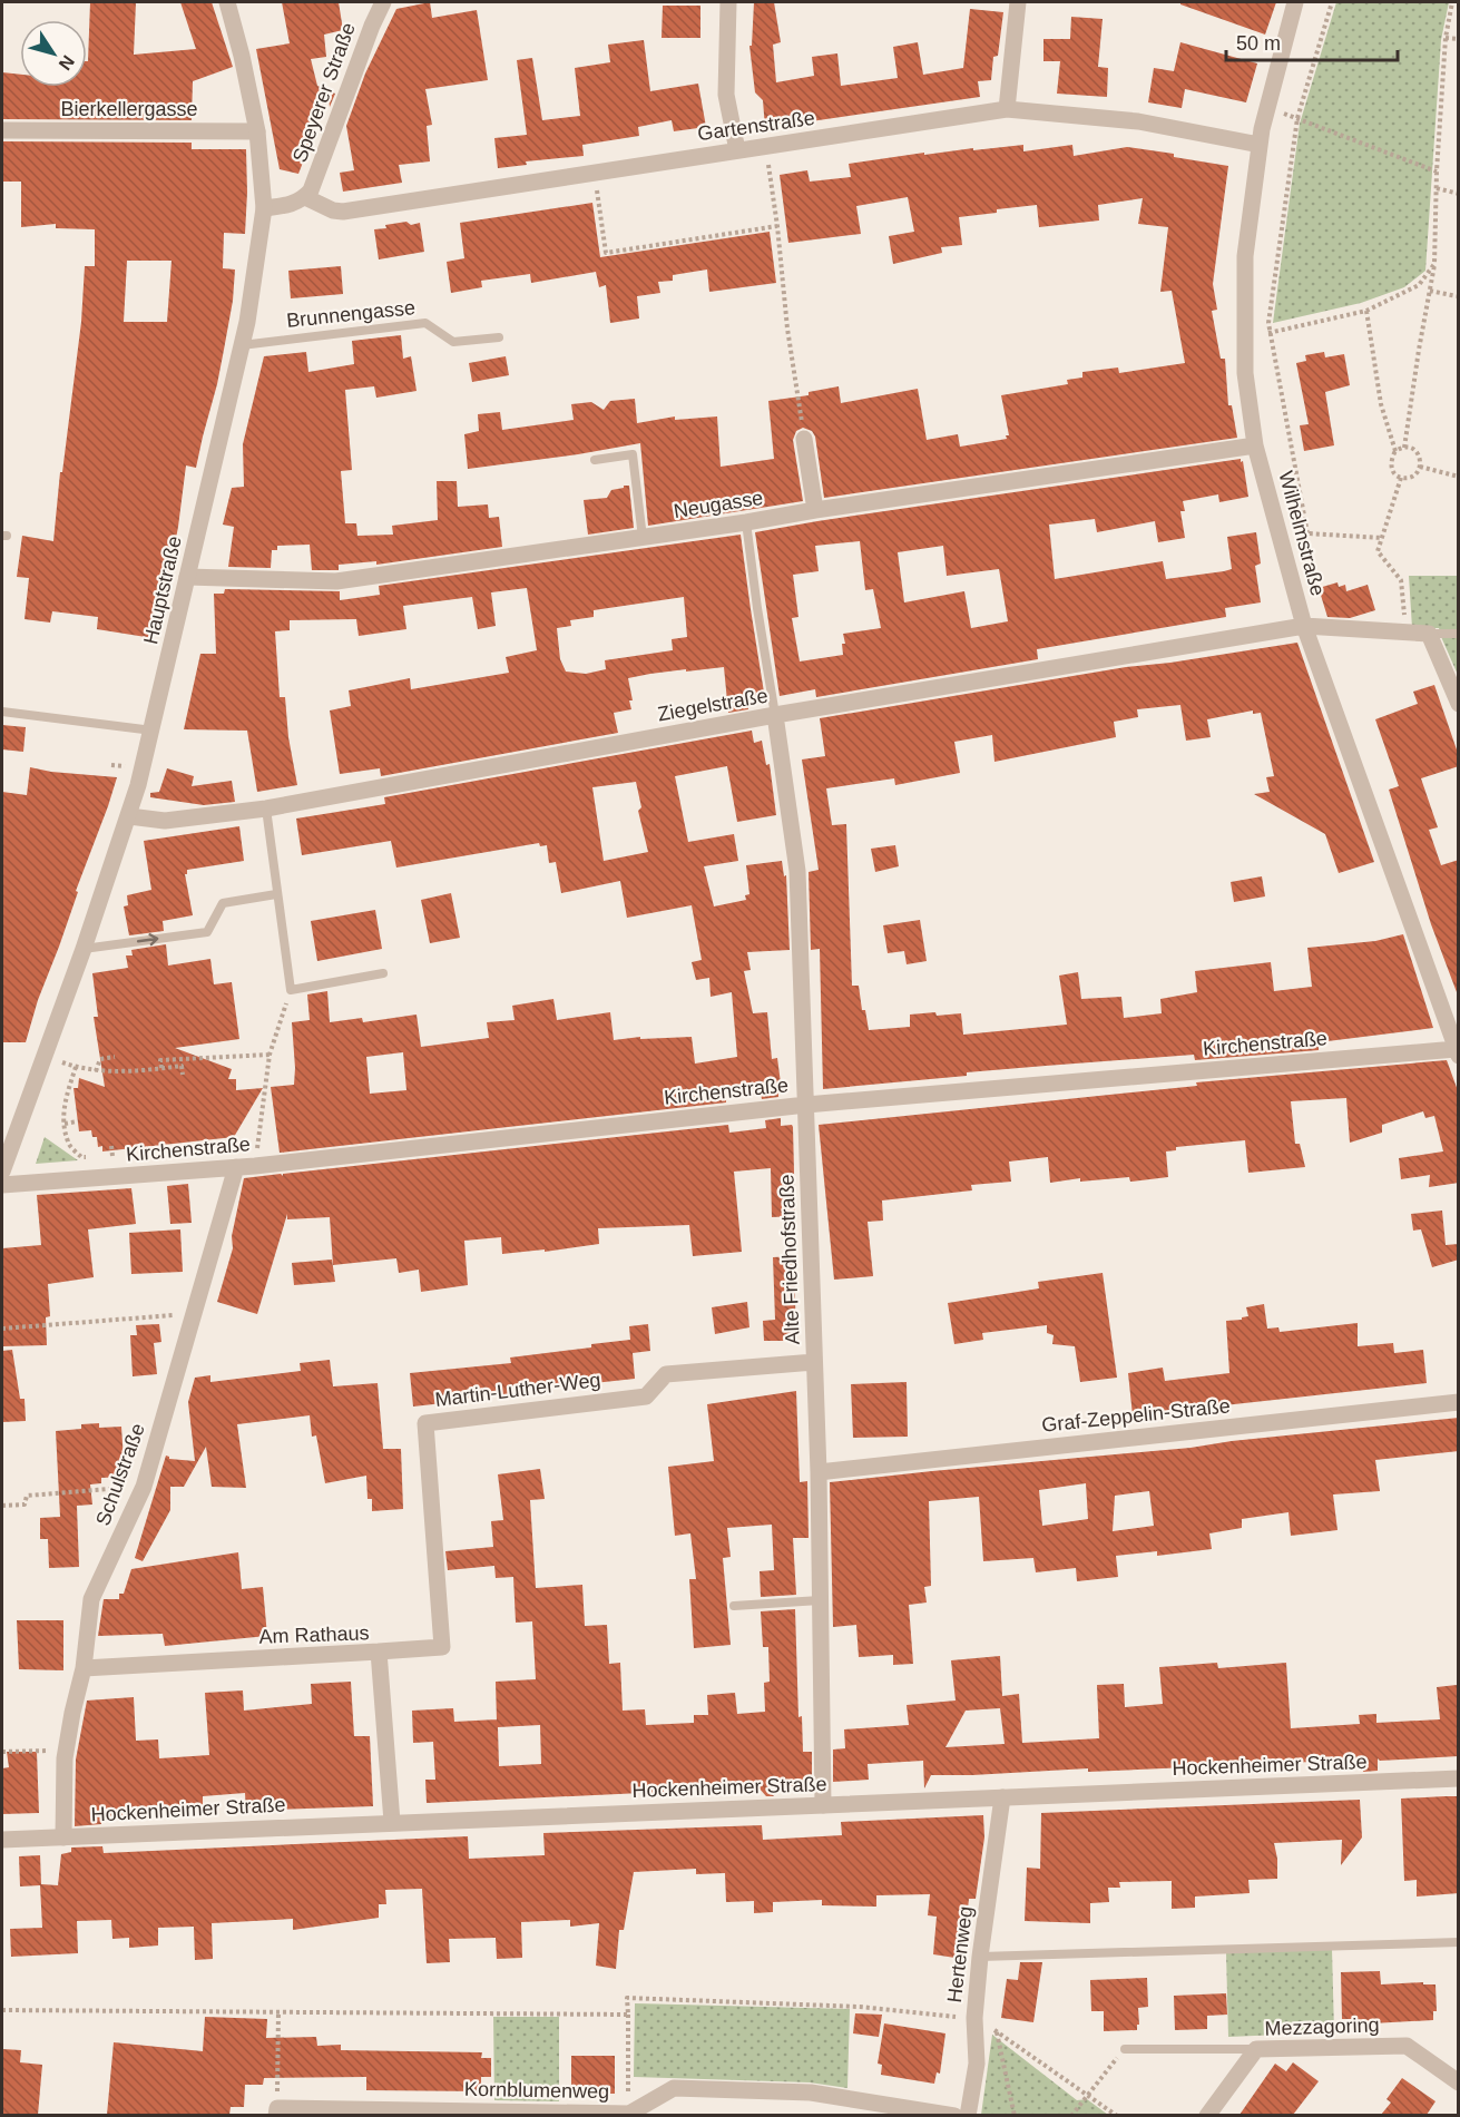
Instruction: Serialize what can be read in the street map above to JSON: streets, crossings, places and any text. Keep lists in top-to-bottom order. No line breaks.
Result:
{"streets":{"street":["Speyerer Straße","Bierkellergasse","Gartenstraße","Neugasse","Wilhelmstraße","Hauptstraße","Ziegelstraße","Kirchenstraße","Alte Friedhofstraße","Martin-Luther-Weg","Graf-Zeppelin-Straße","Schulstraße","Am Rathaus","Hockenheimer Straße","Hertenweg","Mezzagoring","Kornblumenweg"],"lane":["Brunnengasse"]},"crossings":[["Speyerer Straße","Gartenstraße"],["Bierkellergasse","Hauptstraße"],["Gartenstraße","Wilhelmstraße"],["Brunnengasse","Hauptstraße"],["Neugasse","Wilhelmstraße"],["Neugasse","Hauptstraße"],["Wilhelmstraße","Ziegelstraße"],["Wilhelmstraße","Kirchenstraße"],["Hauptstraße","Ziegelstraße"],["Ziegelstraße","Alte Friedhofstraße"],["Kirchenstraße","Alte Friedhofstraße"],["Kirchenstraße","Schulstraße"],["Alte Friedhofstraße","Martin-Luther-Weg"],["Alte Friedhofstraße","Graf-Zeppelin-Straße"],["Alte Friedhofstraße","Hockenheimer Straße"],["Martin-Luther-Weg","Am Rathaus"],["Schulstraße","Am Rathaus"],["Schulstraße","Hockenheimer Straße"],["Am Rathaus","Hockenheimer Straße"],["Hockenheimer Straße","Hertenweg"]],"scale_bar":"50 m","north":"bottom right"}
